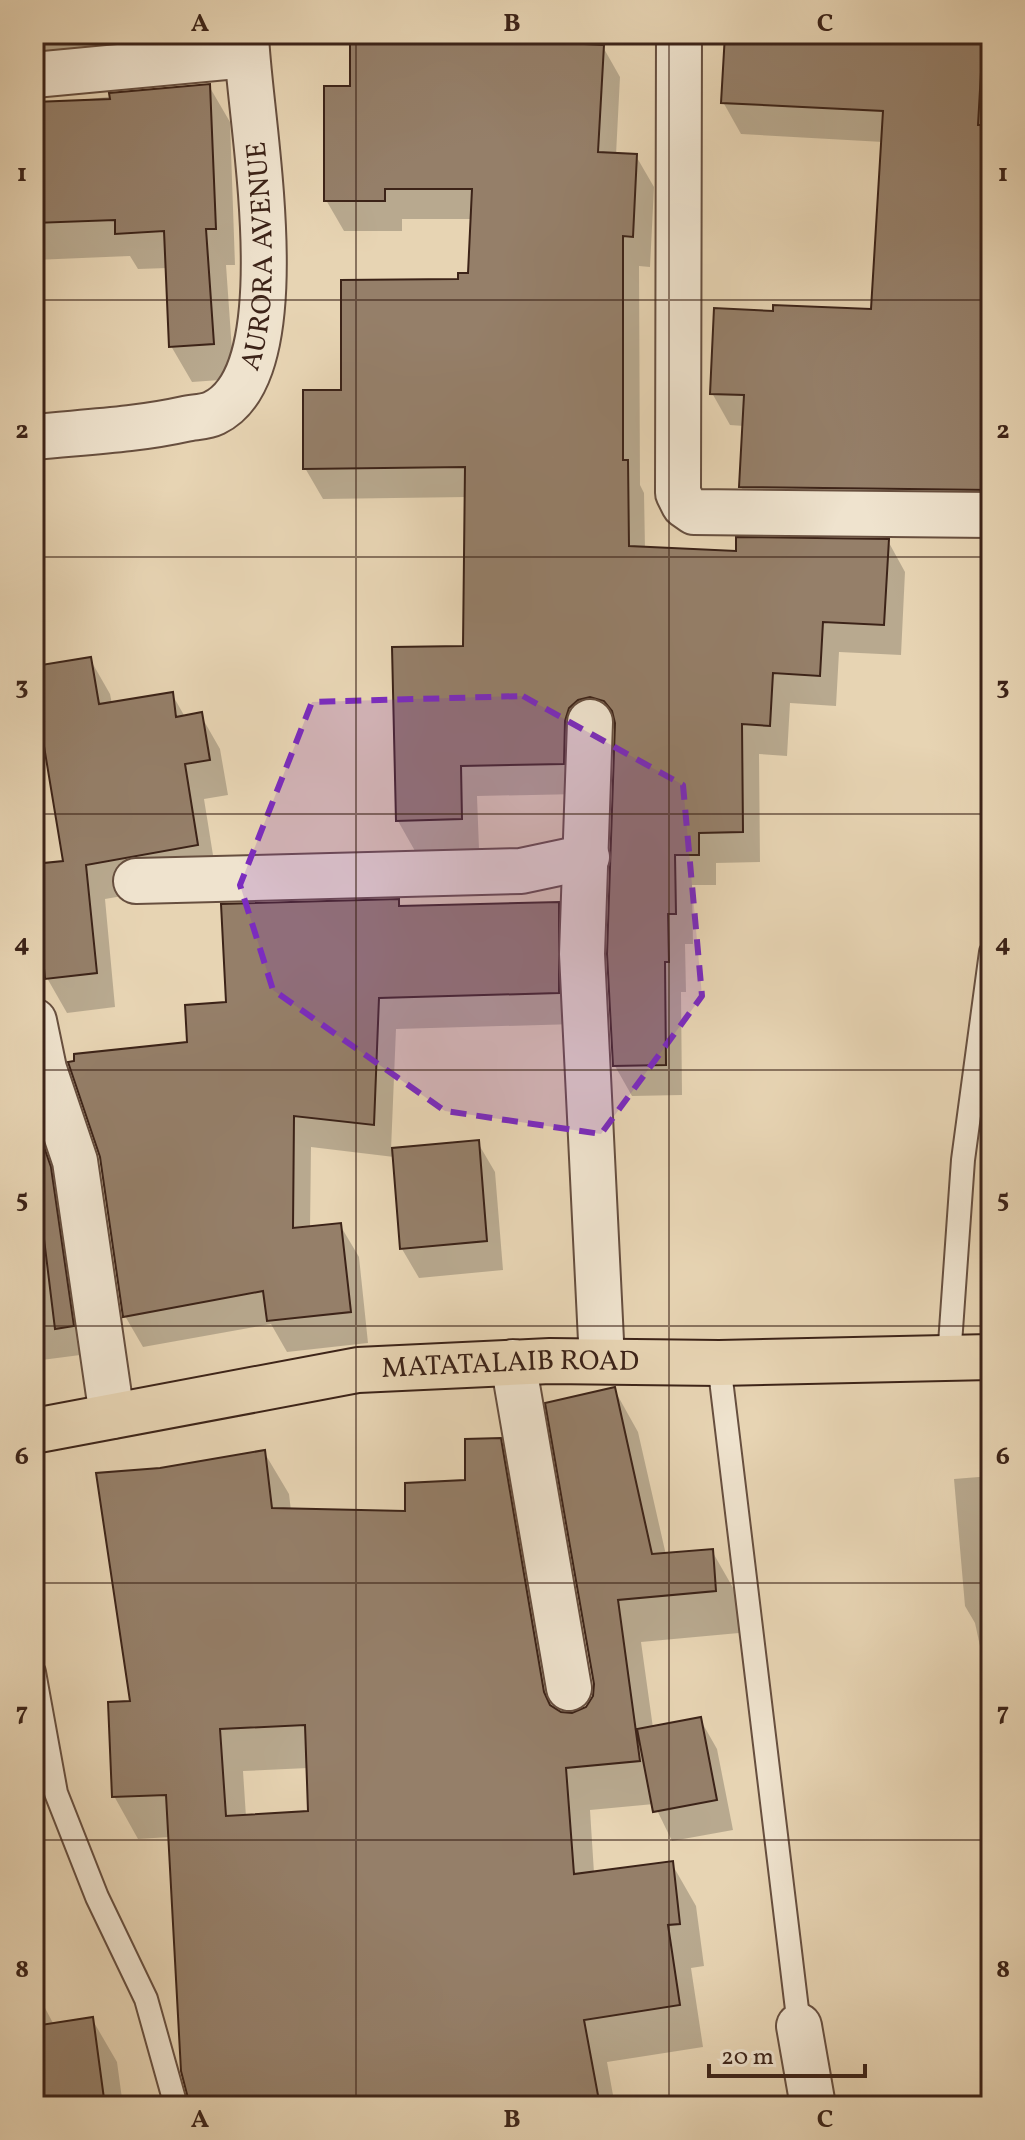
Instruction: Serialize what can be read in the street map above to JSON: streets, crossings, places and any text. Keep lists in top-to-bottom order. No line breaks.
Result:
{"streets":{"main road":["MATATALAIB ROAD"],"street":["AURORA AVENUE"]},"scale_bar":"20 m","grid":{"columns":["A","B","C"],"rows":["1","2","3","4","5","6","7","8"]}}
